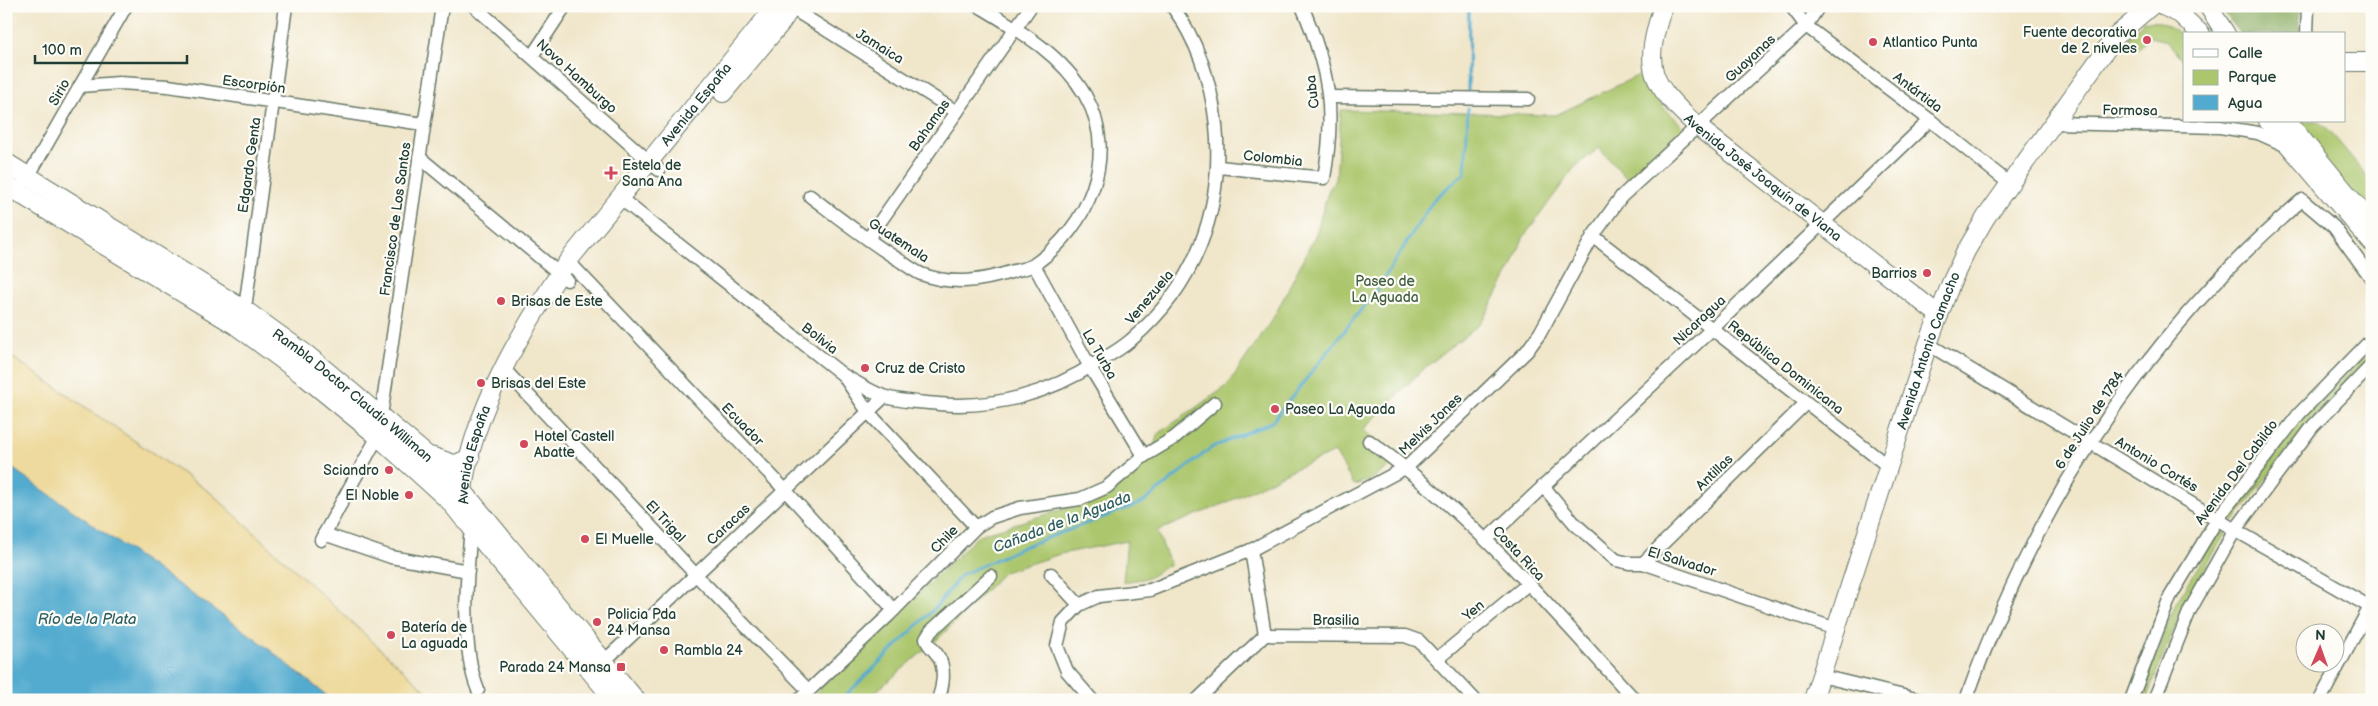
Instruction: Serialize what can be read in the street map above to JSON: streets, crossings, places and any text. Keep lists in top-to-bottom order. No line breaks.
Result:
{"streets":{"main road":["Avenida España","Avenida José Joaquín de Viana","Avenida Antonio Camacho","Rambla Doctor Claudio Williman"],"street":["Jamaica","Guayanas","Novo Hamburgo","Escorpión","Sirio","Cuba","Antártida","Formosa","Bahamas","Colombia","Edgardo Genta","Francisco de Los Santos","Guatemala","Venezuela","Nicaragua","Bolivia","La Turba","República Dominicana","6 de Julio de 1784","Ecuador","Melvis Jones","Antonio Cortés","Antillas","Avenida Del Cabildo","El Trigal","Caracas","Chile","Costa Rica","El Salvador","Yen","Brasilia"]},"crossings":[["Jamaica","Avenida España"],["Jamaica","Bahamas"],["Guayanas","Antártida"],["Guayanas","Avenida José Joaquín de Viana"],["Guayanas","Melvis Jones"],["Novo Hamburgo","Avenida España"],["Escorpión","Sirio"],["Escorpión","Edgardo Genta"],["Escorpión","Francisco de Los Santos"],["Sirio","Rambla Doctor Claudio Williman"],["Cuba","Colombia"],["Antártida","Nicaragua"],["Antártida","Avenida Antonio Camacho"],["Avenida España","Bolivia"],["Avenida España","Rambla Doctor Claudio Williman"],["Avenida España","Ecuador"],["Avenida España","El Trigal"],["Formosa","Avenida Antonio Camacho"],["Bahamas","Guatemala"],["Colombia","Venezuela"],["Edgardo Genta","Rambla Doctor Claudio Williman"],["Avenida José Joaquín de Viana","Nicaragua"],["Avenida José Joaquín de Viana","Avenida Antonio Camacho"],["Avenida José Joaquín de Viana","Melvis Jones"],["Francisco de Los Santos","Rambla Doctor Claudio Williman"],["Francisco de Los Santos","Ecuador"],["Guatemala","La Turba"],["Venezuela","Bolivia"],["Venezuela","La Turba"],["Venezuela","Caracas"],["Nicaragua","República Dominicana"],["Nicaragua","Costa Rica"],["Nicaragua","El Salvador"],["Bolivia","Caracas"],["Bolivia","Chile"],["Avenida Antonio Camacho","República Dominicana"],["Avenida Antonio Camacho","Antonio Cortés"],["Avenida Antonio Camacho","El Salvador"],["La Turba","Chile"],["República Dominicana","Melvis Jones"],["República Dominicana","Antillas"],["Rambla Doctor Claudio Williman","Caracas"],["6 de Julio de 1784","Antonio Cortés"],["Ecuador","Caracas"],["Ecuador","Chile"],["Melvis Jones","Costa Rica"],["Antonio Cortés","Avenida Del Cabildo"],["Antillas","El Salvador"],["El Trigal","Caracas"],["El Trigal","Chile"],["Costa Rica","Yen"],["Yen","Brasilia"]],"water":["Cañada de la Aguada","Río de la Plata"],"parks":["Paseo de La Aguada"],"places":{"other":["Fuente decorativa de 2 niveles","Atlantico Punta","Barrios","Brisas de Este","Cruz de Cristo","Brisas del Este","Paseo La Aguada","Hotel Castell Abatte","Sciandro","El Noble","El Muelle","Policia Pda 24 Mansa","Batería de La aguada","Rambla 24"],"health":["Estela de Sana Ana"],"transit":["Parada 24 Mansa"]},"legend":["Calle","Parque","Agua"],"scale_bar":"100 m","north":"top"}
